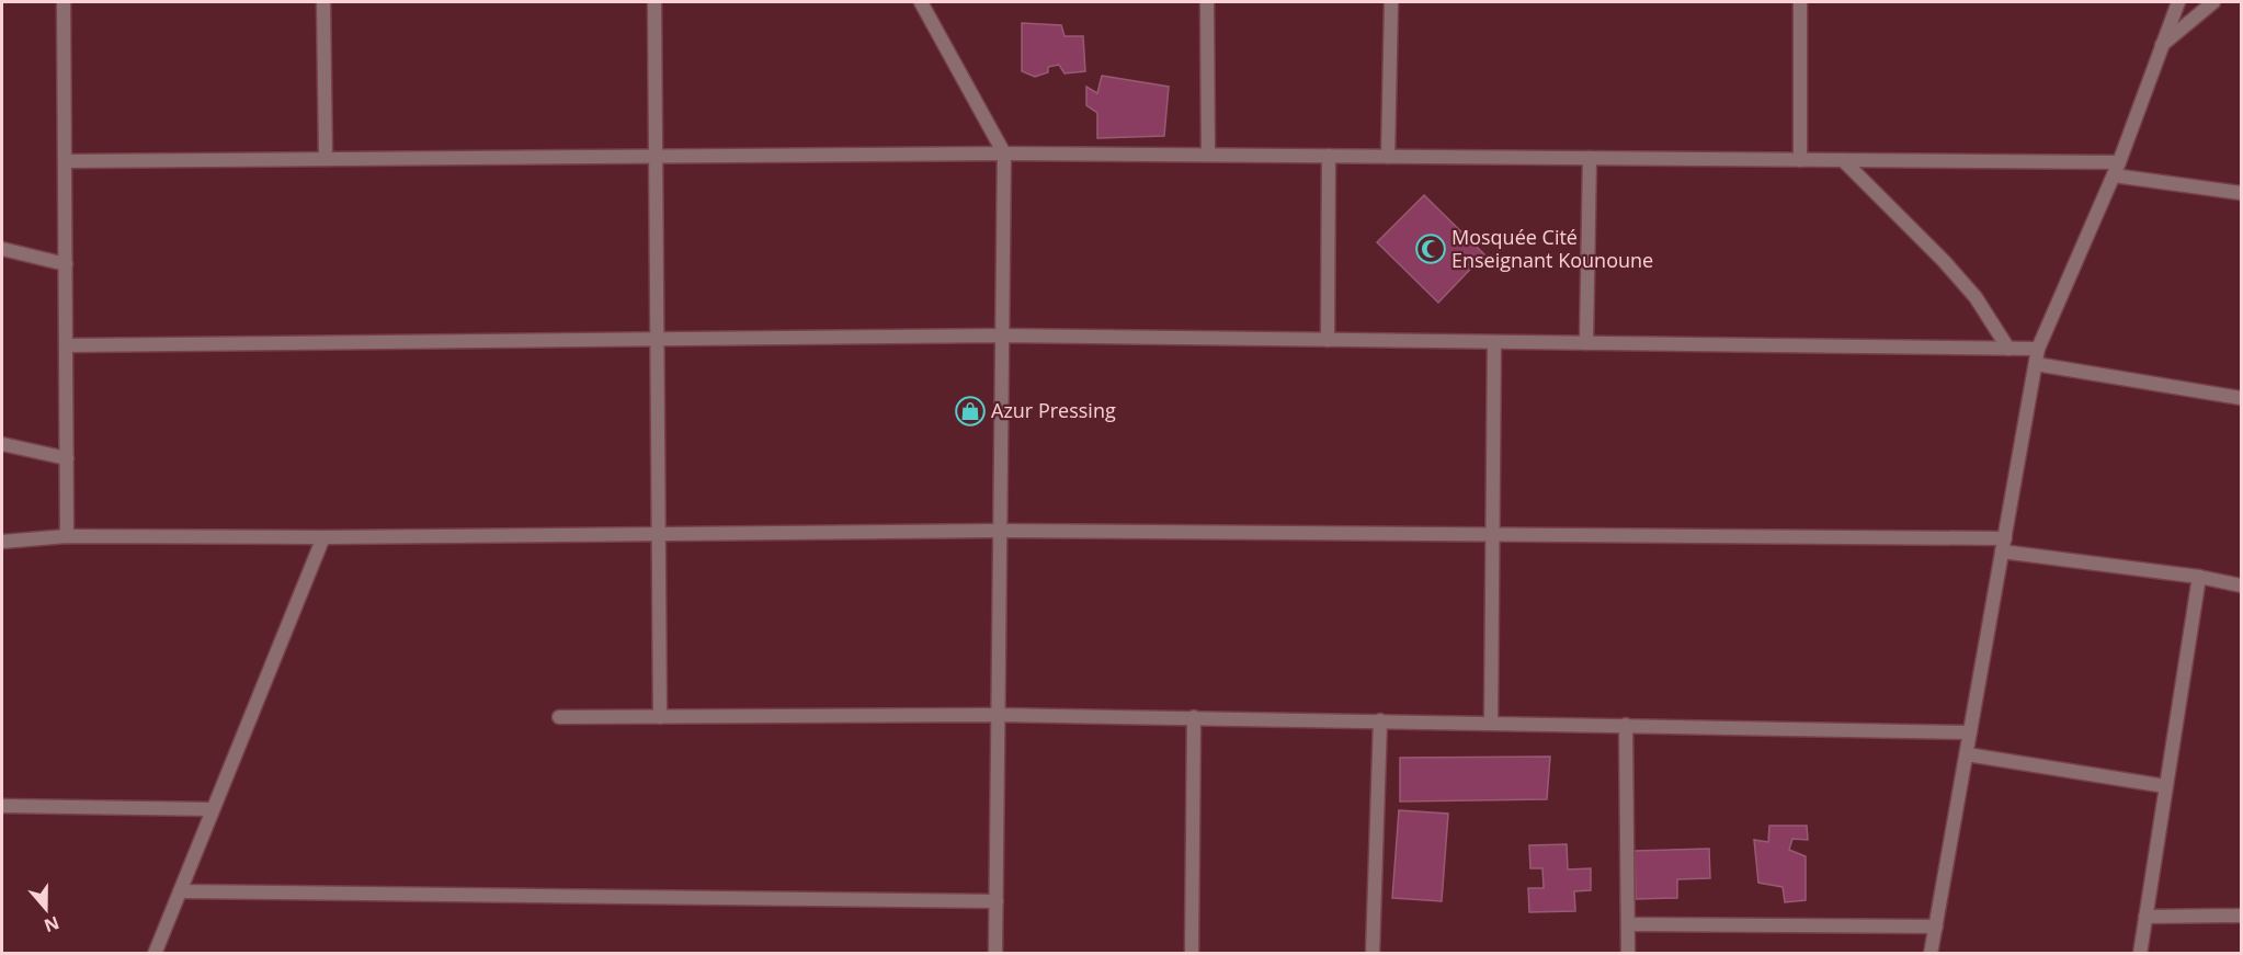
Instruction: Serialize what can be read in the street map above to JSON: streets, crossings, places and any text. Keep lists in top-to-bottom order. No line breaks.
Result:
{"places":{"mosque":["Mosquée Cité Enseignant Kounoune"],"shop":["Azur Pressing"]},"north":"bottom"}
